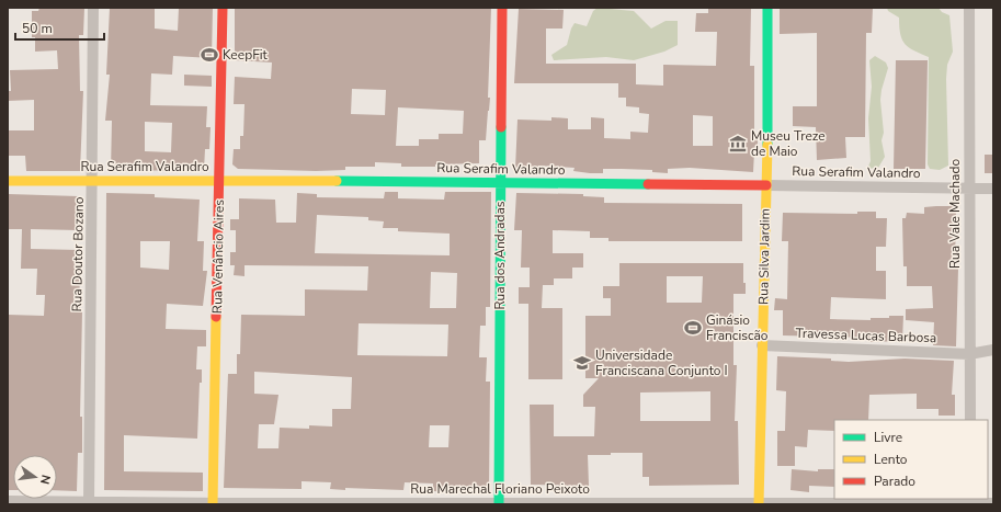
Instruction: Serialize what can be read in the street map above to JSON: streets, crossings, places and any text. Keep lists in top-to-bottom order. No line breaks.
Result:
{"streets":{"street":["Rua Serafim Valandro","Rua Vale Machado","Rua Doutor Bozano","Rua dos Andradas","Rua Venâncio Aires","Rua Silva Jardim","Travessa Lucas Barbosa","Rua Marechal Floriano Peixoto"]},"crossings":[["Rua Serafim Valandro","Rua Vale Machado"],["Rua Serafim Valandro","Rua Doutor Bozano"],["Rua Serafim Valandro","Rua dos Andradas"],["Rua Serafim Valandro","Rua Venâncio Aires"],["Rua Serafim Valandro","Rua Silva Jardim"],["Rua Vale Machado","Travessa Lucas Barbosa"],["Rua Doutor Bozano","Rua Marechal Floriano Peixoto"],["Rua dos Andradas","Rua Marechal Floriano Peixoto"],["Rua Venâncio Aires","Rua Marechal Floriano Peixoto"],["Rua Silva Jardim","Travessa Lucas Barbosa"],["Rua Silva Jardim","Rua Marechal Floriano Peixoto"]],"places":{"sports":["KeepFit","Ginásio Franciscão"],"museum":["Museu Treze de Maio"],"school or university":["Universidade Franciscana Conjunto I"]},"legend":["Livre","Lento","Parado"],"scale_bar":"50 m","north":"right"}
